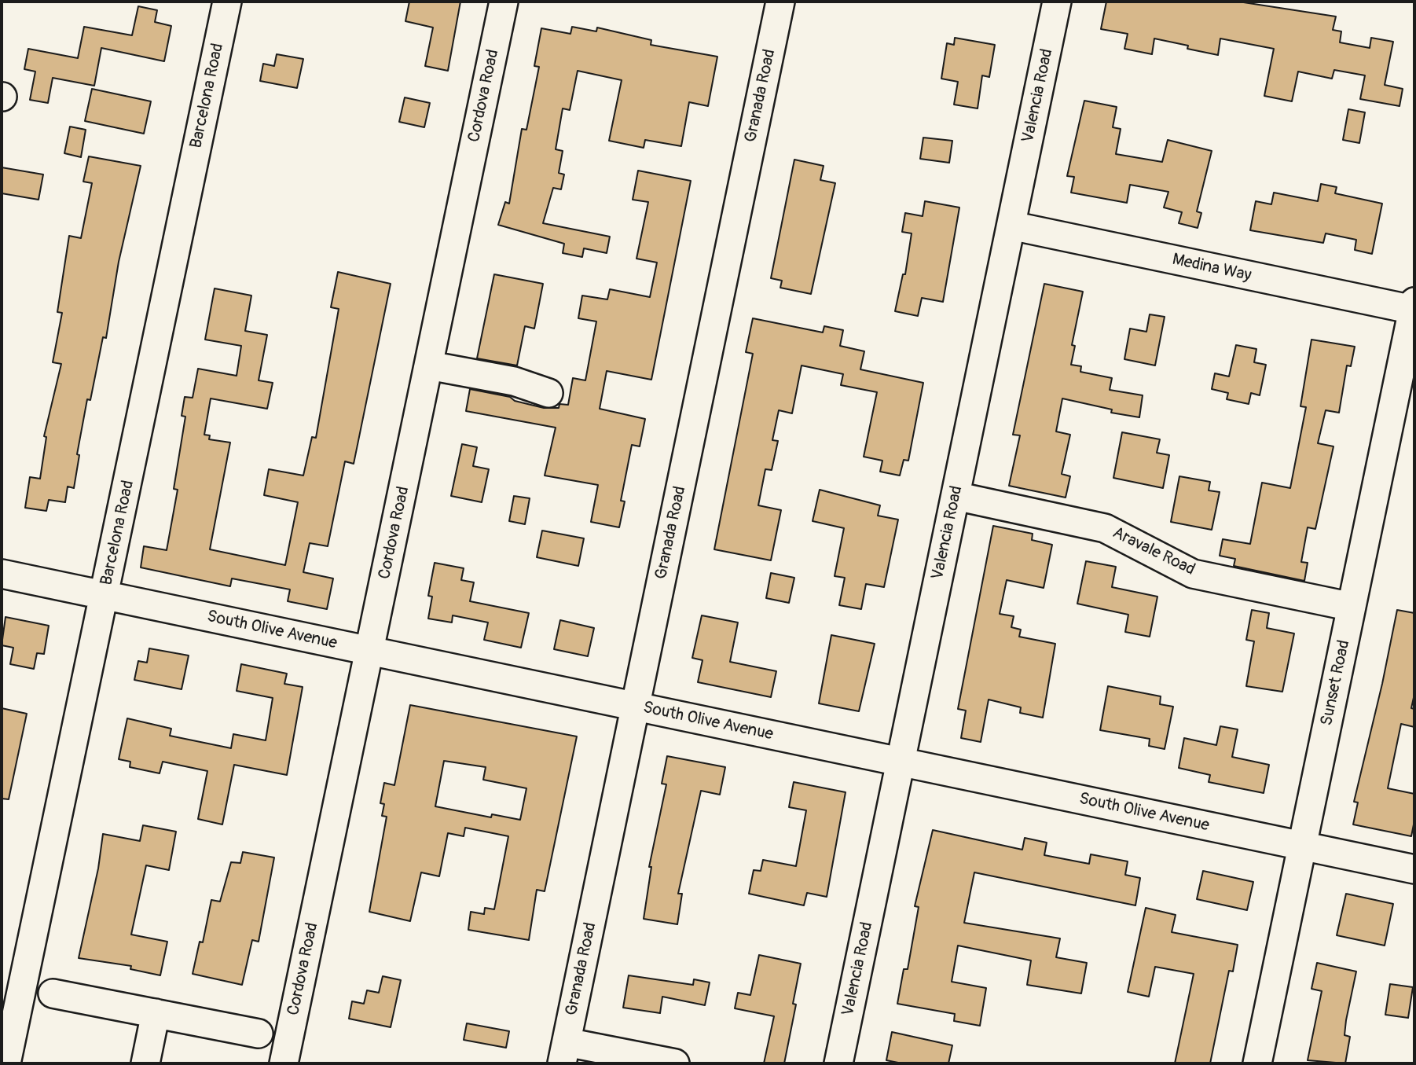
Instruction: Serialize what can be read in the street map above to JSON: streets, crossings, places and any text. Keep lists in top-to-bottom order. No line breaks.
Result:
{"streets":{"street":["Barcelona Road","Cordova Road","Granada Road","Valencia Road","Medina Way","Aravale Road","South Olive Avenue","Sunset Road"]},"crossings":[["Barcelona Road","South Olive Avenue"],["Cordova Road","South Olive Avenue"],["Granada Road","South Olive Avenue"],["Valencia Road","Medina Way"],["Valencia Road","Aravale Road"],["Valencia Road","South Olive Avenue"],["Medina Way","Sunset Road"],["Aravale Road","Sunset Road"],["South Olive Avenue","Sunset Road"]]}
